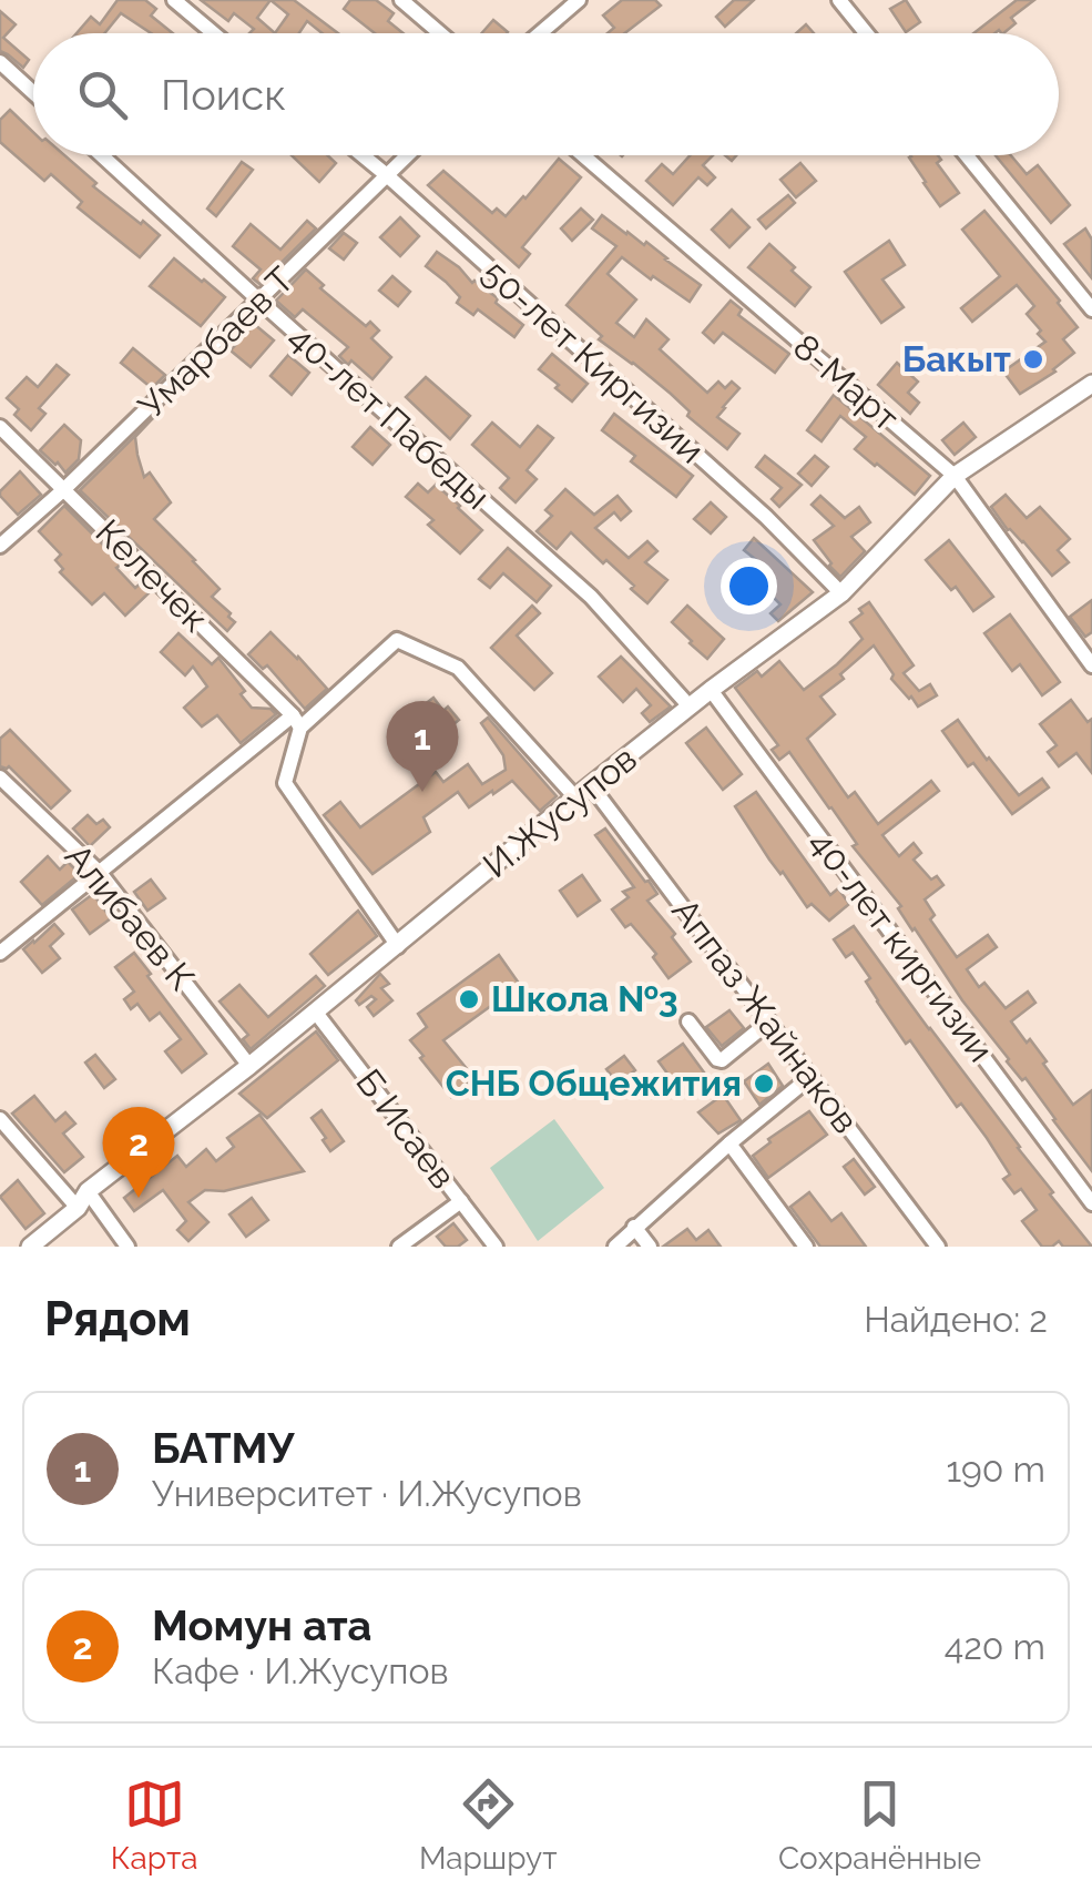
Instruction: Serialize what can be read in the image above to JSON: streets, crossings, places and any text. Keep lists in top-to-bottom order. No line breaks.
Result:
{"streets":{"street":["Умарбаев Т","50-лет Киргизии","8-Март","40-лет Пабеды","Келечек","И.Жусупов","Алибаев К","40-лет киргизии","Аппаз Жайнаков","Б Исаев"]},"crossings":[["Умарбаев Т","50-лет Киргизии"],["Умарбаев Т","40-лет Пабеды"],["Умарбаев Т","Келечек"],["50-лет Киргизии","И.Жусупов"],["8-Март","И.Жусупов"],["40-лет Пабеды","И.Жусупов"],["И.Жусупов","Алибаев К"],["И.Жусупов","40-лет киргизии"],["И.Жусупов","Аппаз Жайнаков"],["И.Жусупов","Б Исаев"]],"places":["Бакыт","Школа №3","СНБ Общежития"],"page":{"search":"Поиск","pins":["1","2"],"heading":["Рядом","Найдено: 2"],"list":[{"mark":"1","name":"БАТМУ","note":"Университет · И.Жусупов","value":"190 m"},{"mark":"2","name":"Момун ата","note":"Кафе · И.Жусупов","value":"420 m"}],"nav":["Карта","Маршрут","Сохранённые"]}}
